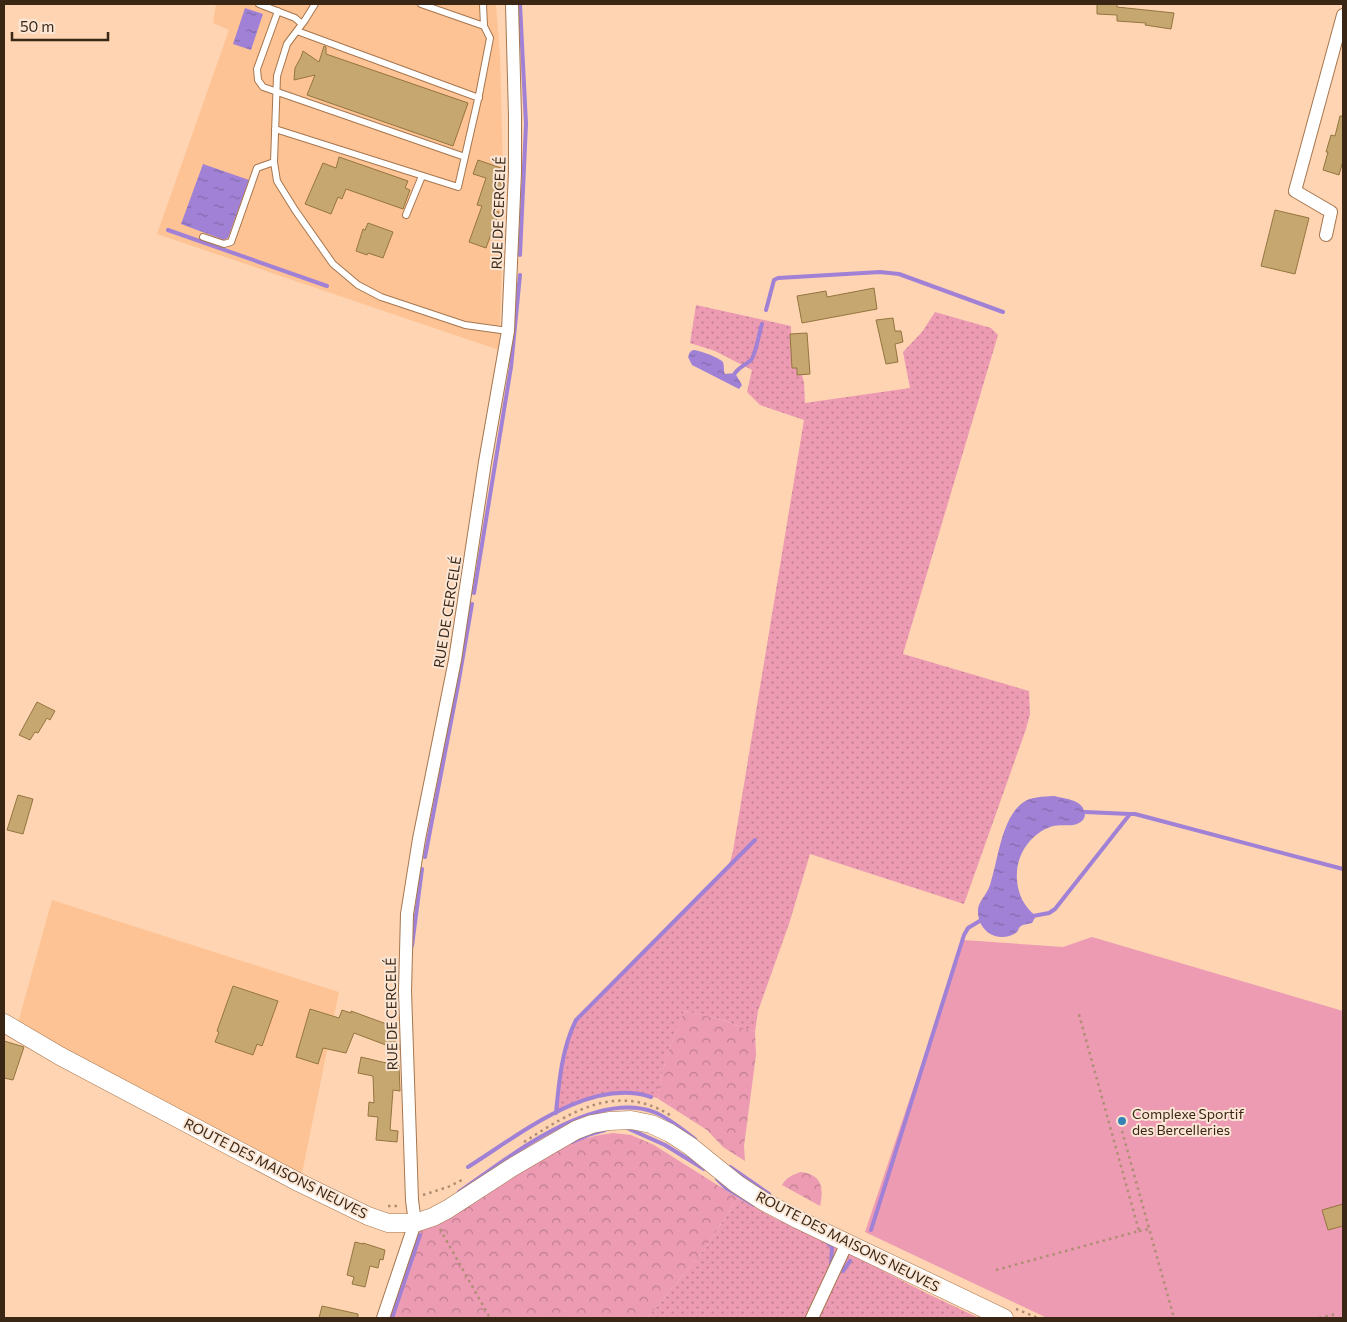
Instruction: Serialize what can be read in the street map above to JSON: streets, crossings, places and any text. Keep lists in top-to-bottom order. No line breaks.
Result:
{"streets":{"street":["RUE DE CERCELÉ","ROUTE DES MAISONS NEUVES"]},"crossings":[["RUE DE CERCELÉ","ROUTE DES MAISONS NEUVES"]],"places":["Complexe Sportif des Bercelleries"],"scale_bar":"50 m"}
